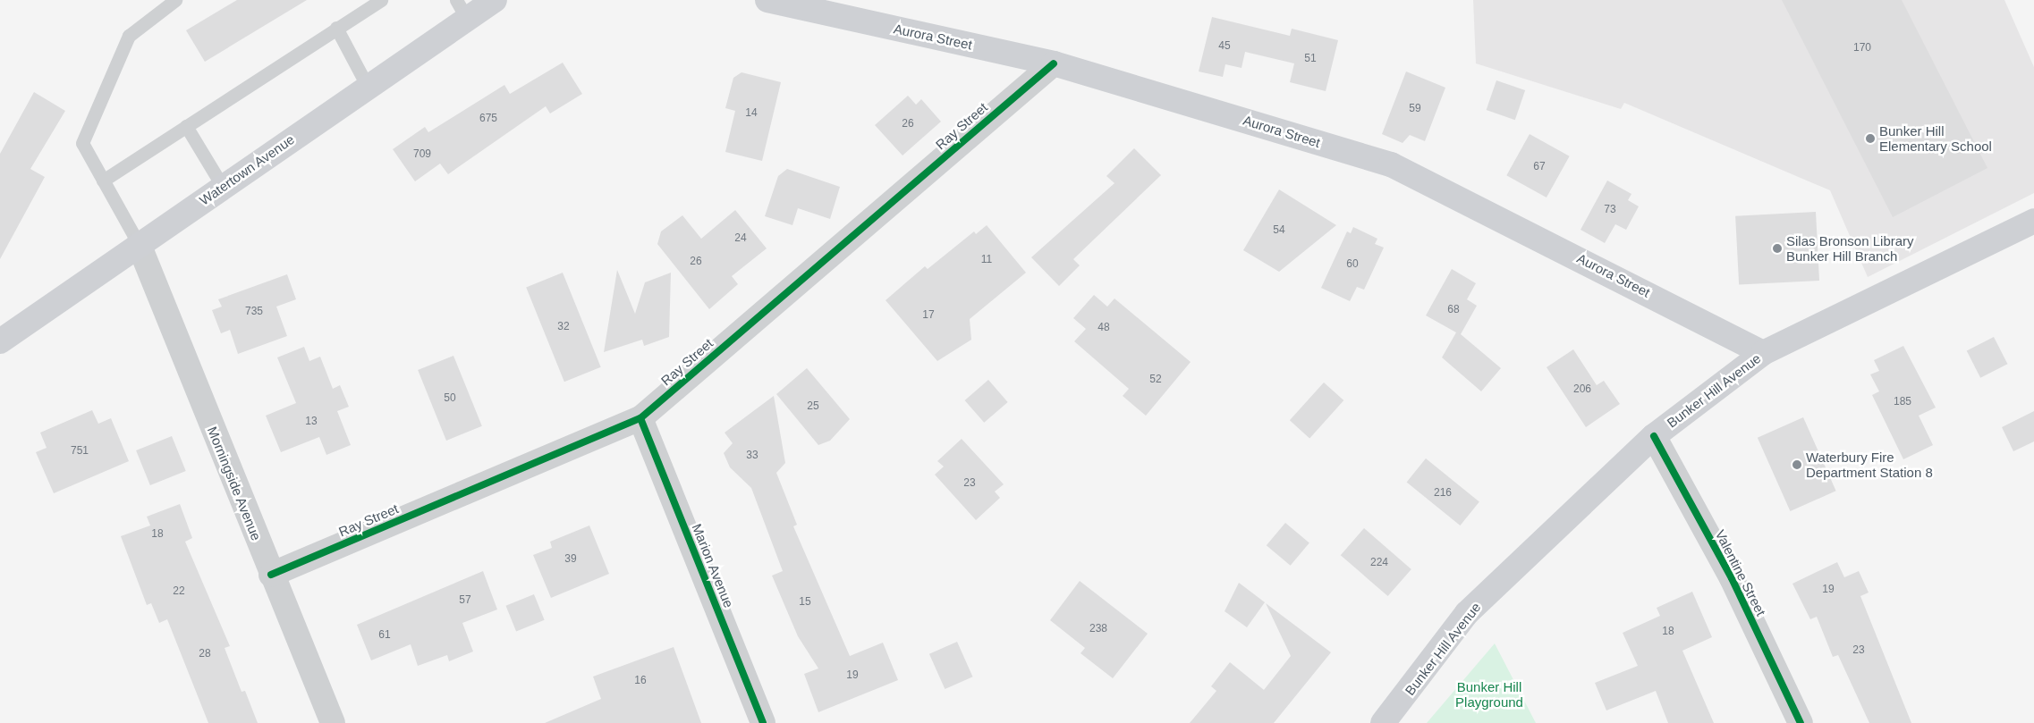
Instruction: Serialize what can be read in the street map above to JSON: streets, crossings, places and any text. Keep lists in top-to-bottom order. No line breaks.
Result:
{"streets":{"main road":["Aurora Street","Watertown Avenue","Bunker Hill Avenue"],"street":["Ray Street","Morningside Avenue","Marion Avenue","Valentine Street"]},"crossings":[["Aurora Street","Ray Street"],["Aurora Street","Bunker Hill Avenue"],["Ray Street","Morningside Avenue"],["Ray Street","Marion Avenue"],["Watertown Avenue","Morningside Avenue"],["Bunker Hill Avenue","Valentine Street"]],"parks":["Bunker Hill Playground"],"places":["Bunker Hill Elementary School","Silas Bronson Library Bunker Hill Branch","Waterbury Fire Department Station 8"],"house_numbers":["45","170","51","59","14","675","26","709","67","73","54","24","11","26","60","68","735","17","32","48","52","206","50","185","25","13","751","33","23","216","18","39","224","19","22","57","15","238","18","61","23","28","19","16"]}
